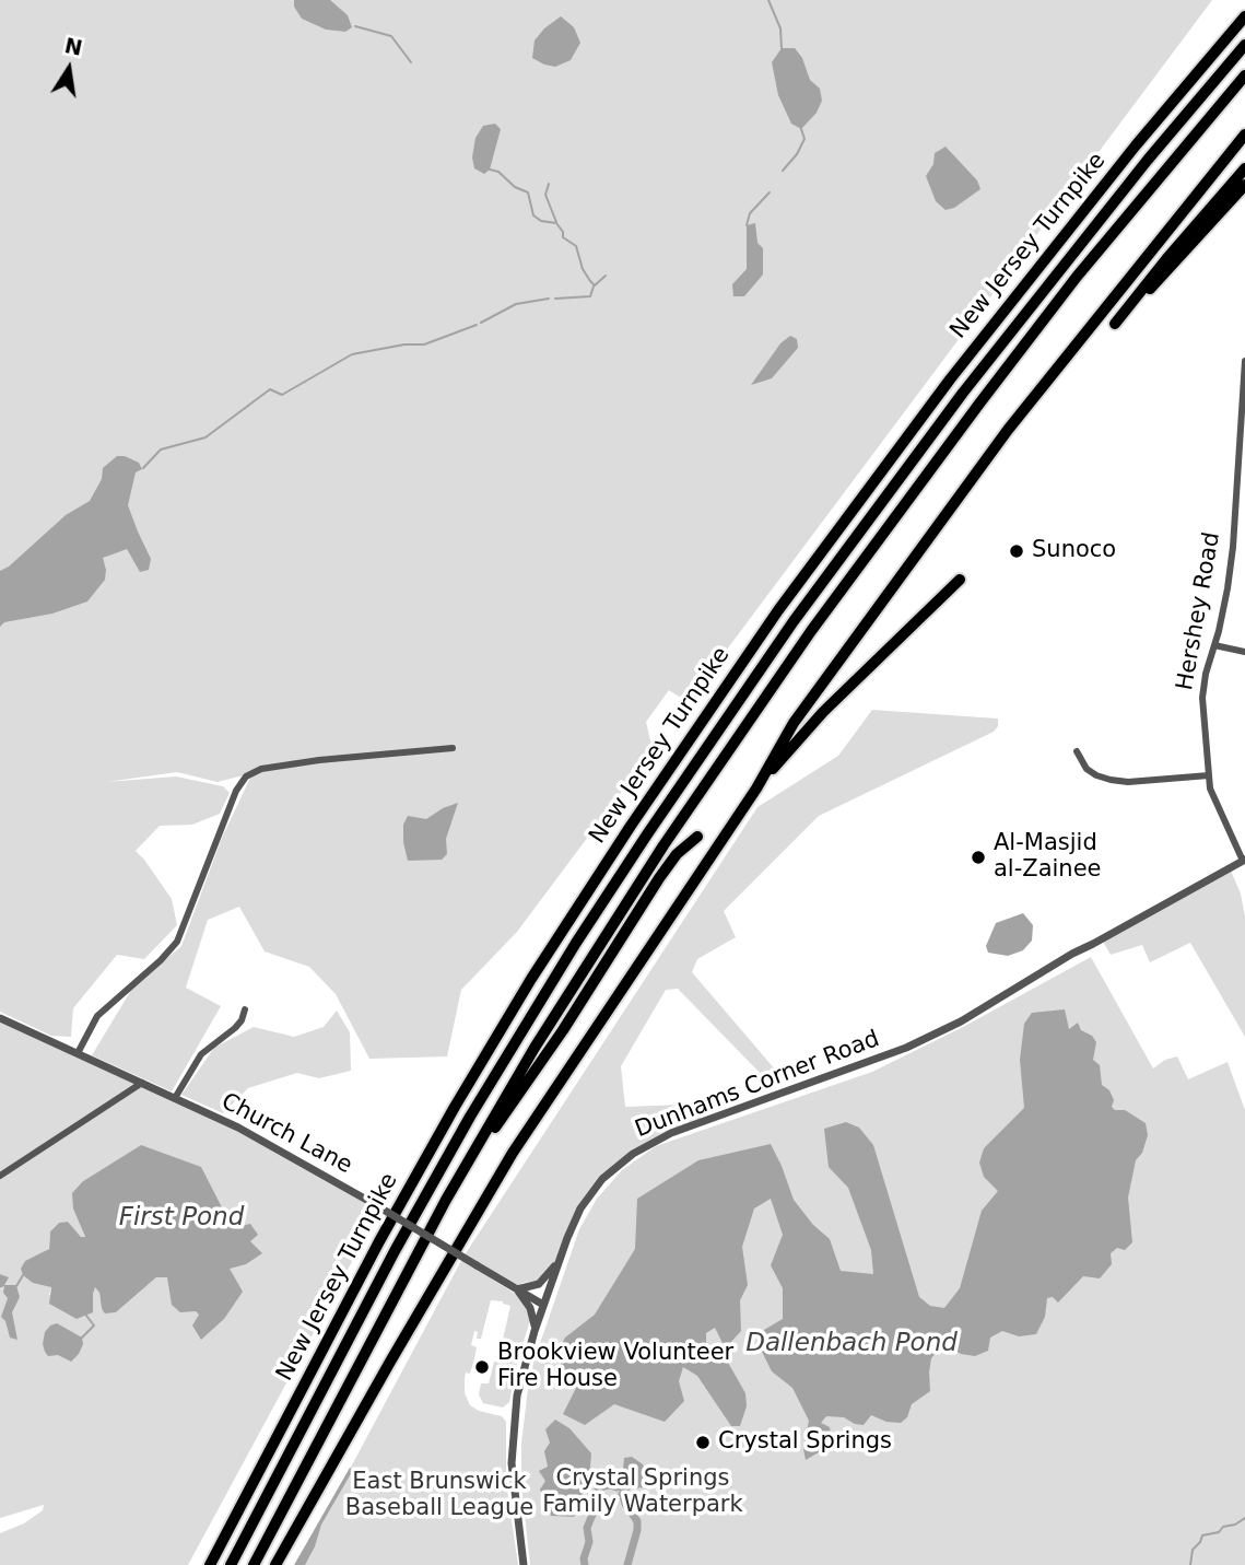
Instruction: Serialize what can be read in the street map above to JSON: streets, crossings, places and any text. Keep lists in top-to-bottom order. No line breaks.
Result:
{"streets":{"highway":["New Jersey Turnpike"],"street":["Hershey Road","Dunhams Corner Road","Church Lane"]},"crossings":[["Hershey Road","Dunhams Corner Road"],["Dunhams Corner Road","Church Lane"]],"water":["First Pond","Dallenbach Pond"],"parks":["Crystal Springs Family Waterpark","East Brunswick Baseball League"],"places":["Sunoco","Al-Masjid al-Zainee","Brookview Volunteer Fire House","Crystal Springs"],"north":"top"}
